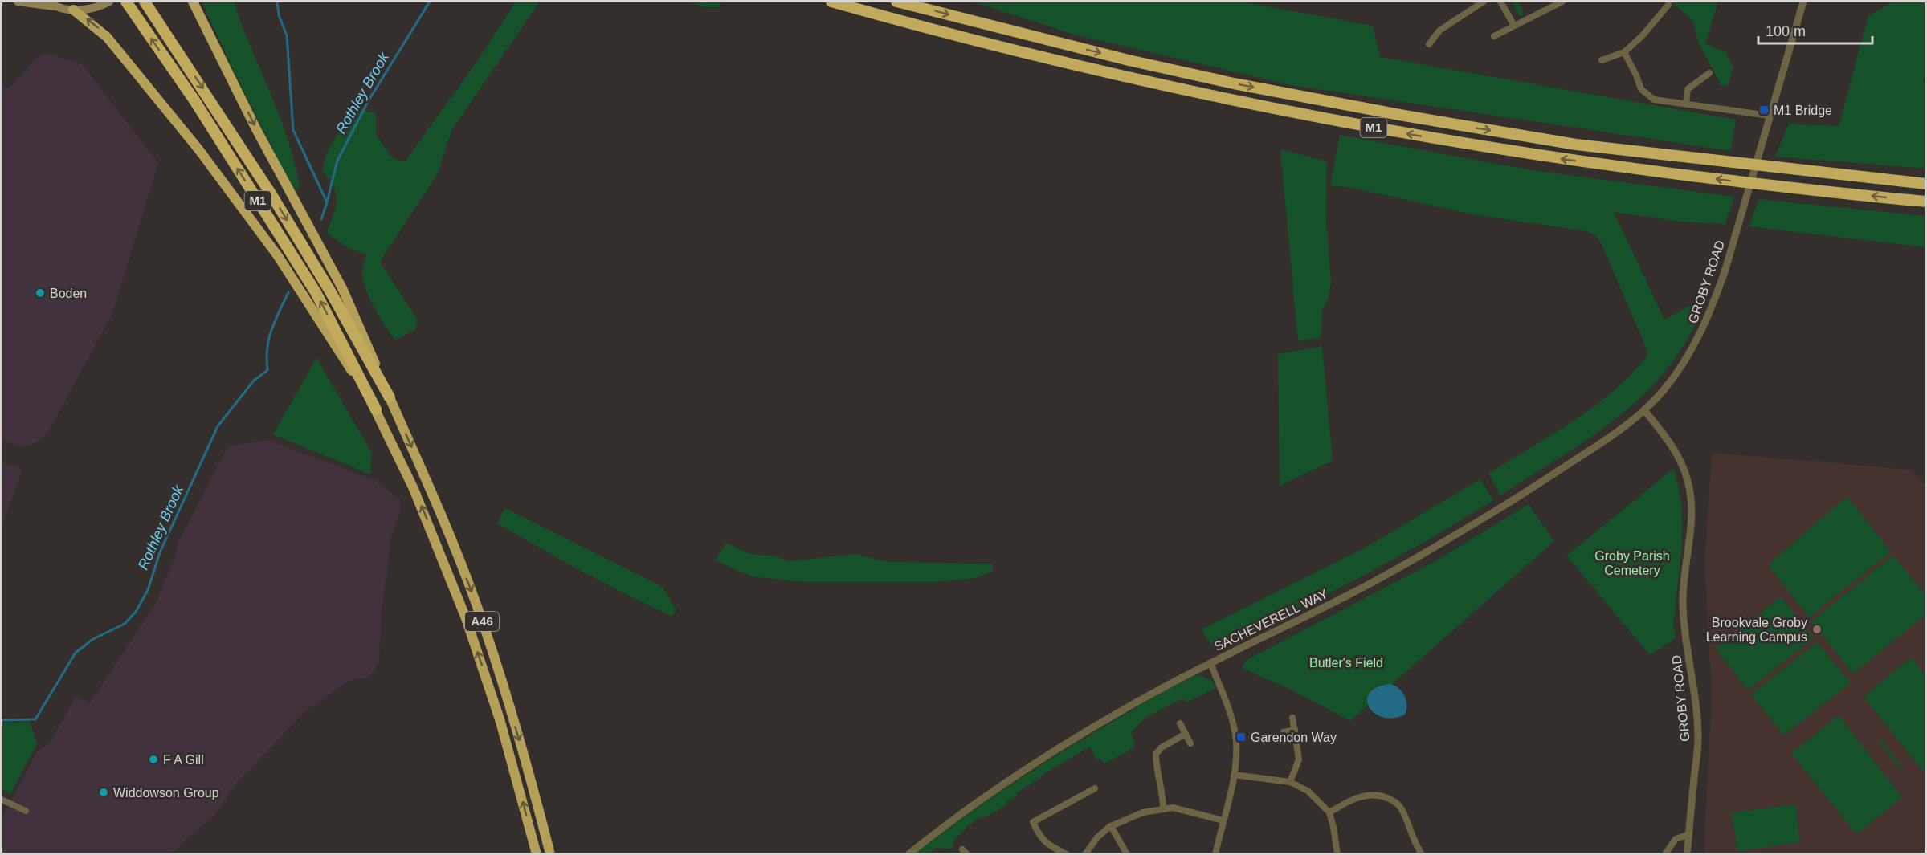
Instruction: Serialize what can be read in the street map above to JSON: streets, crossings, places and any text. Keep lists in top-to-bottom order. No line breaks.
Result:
{"streets":{"highway":["M1","A46"],"street":["GROBY ROAD","SACHEVERELL WAY"]},"crossings":[["M1","A46"],["GROBY ROAD","SACHEVERELL WAY"]],"water":["Rothley Brook"],"parks":["Groby Parish Cemetery","Butler's Field"],"places":{"transit":["M1 Bridge","Garendon Way"],"other":["Boden","Brookvale Groby Learning Campus","F A Gill","Widdowson Group"]},"scale_bar":"100 m"}
